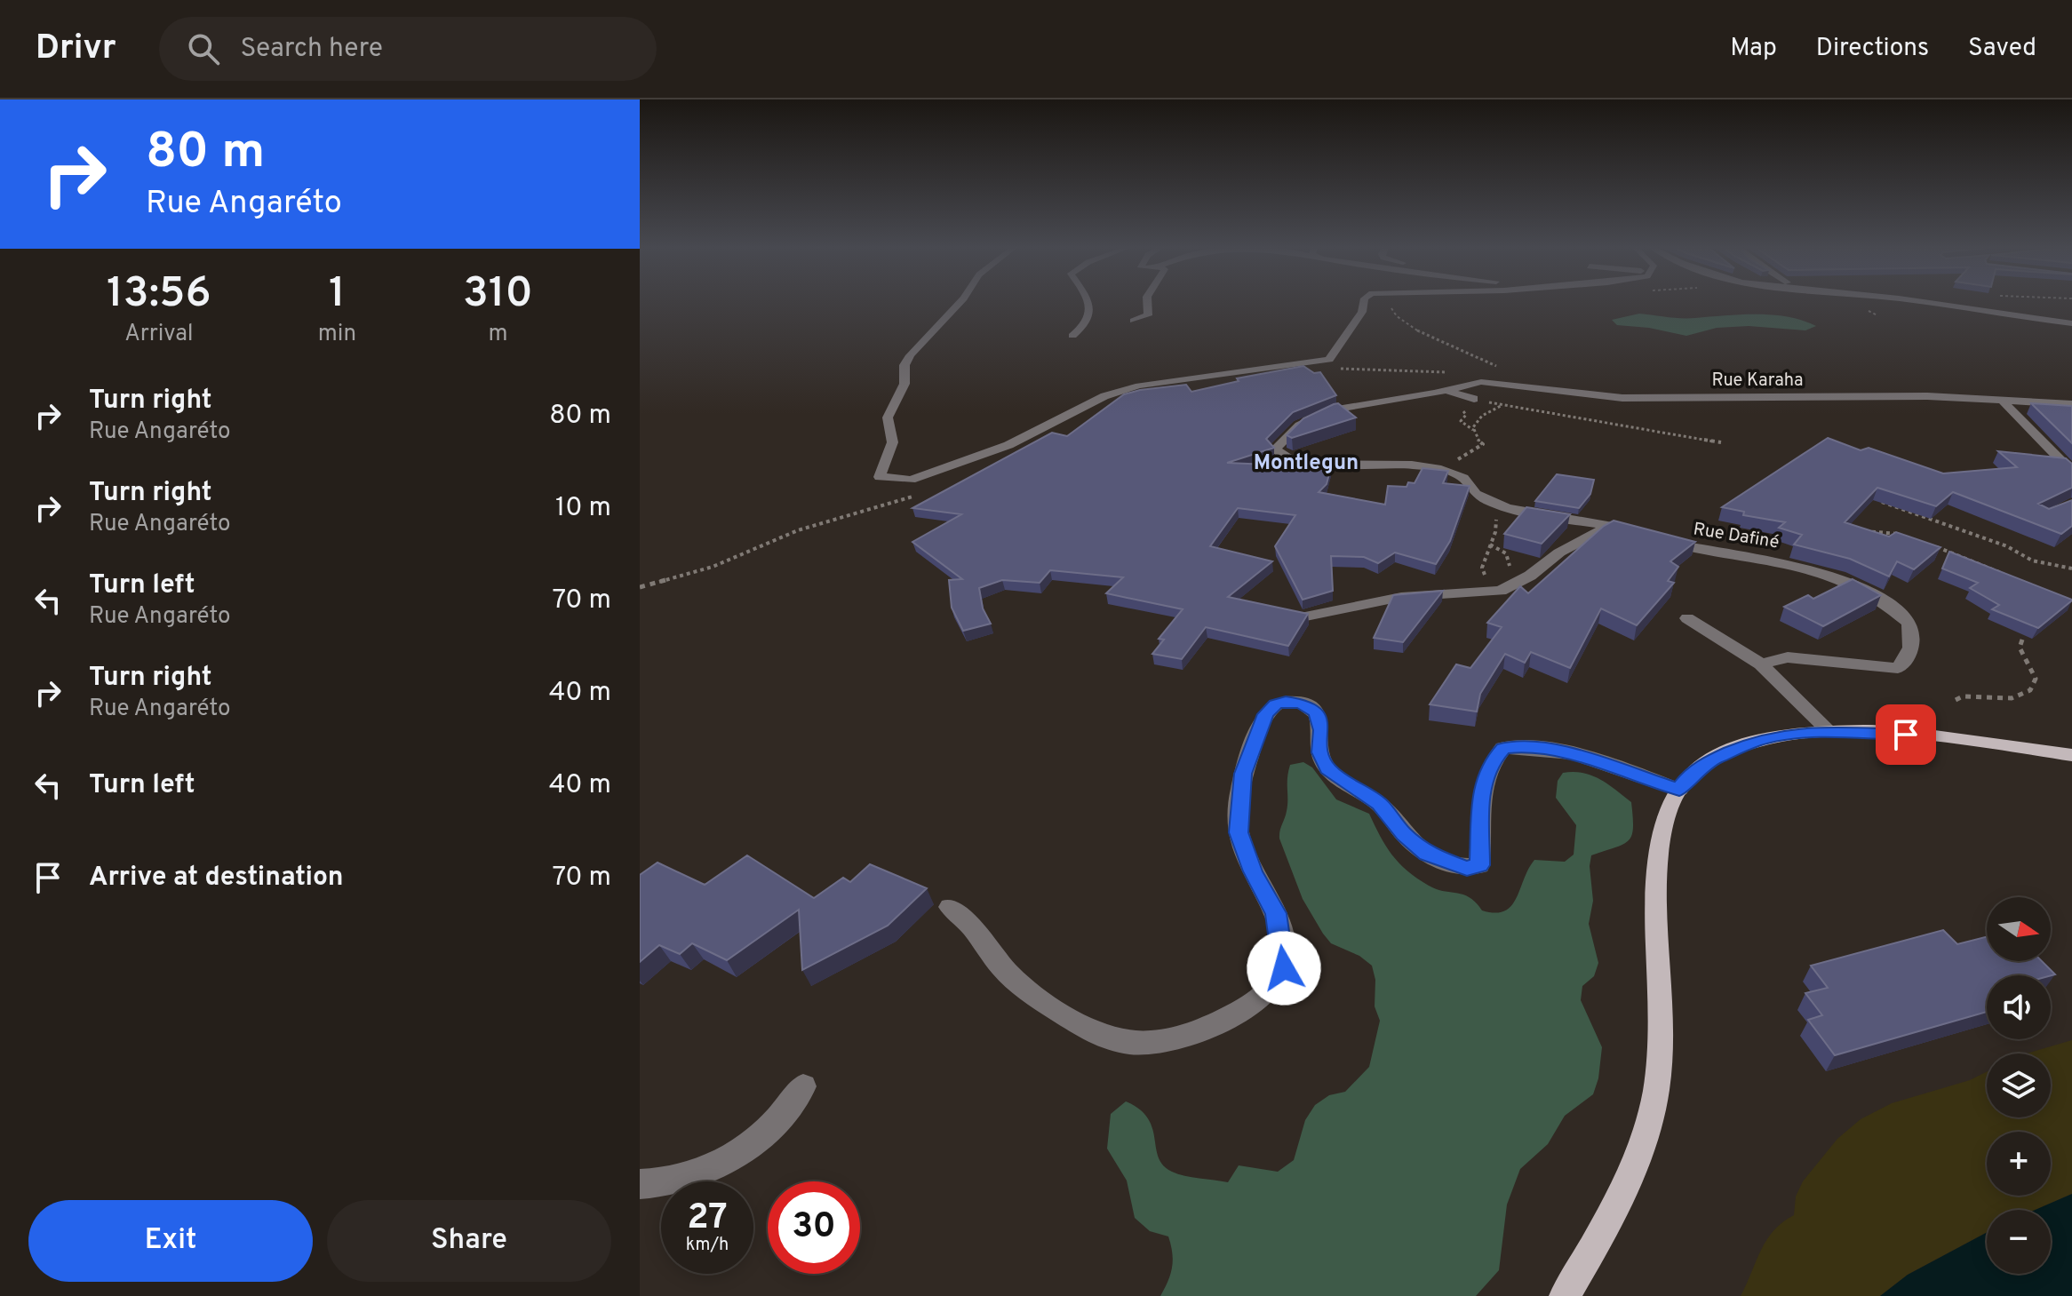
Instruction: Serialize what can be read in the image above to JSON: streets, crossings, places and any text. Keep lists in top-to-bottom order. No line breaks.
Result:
{"streets":{"street":["Rue Karaha","Rue Dafiné"]},"districts":["Montlegun"],"north":"right","page":{"header":"Drivr","search":"Search here","nav":["Map","Directions","Saved"],"turn":["80 m","Rue Angaréto"],"eta":["13:56","Arrival","1","min","310","m"],"list":[{"name":"Turn right","note":"Rue Angaréto","value":"80 m"},{"name":"Turn right","note":"Rue Angaréto","value":"10 m"},{"name":"Turn left","note":"Rue Angaréto","value":"70 m"},{"name":"Turn right","note":"Rue Angaréto","value":"40 m"},{"name":"Turn left","value":"40 m"},{"name":"Arrive at destination","value":"70 m"}],"map_buttons":["+","−"],"speed":"27 km/h","limit":"30","buttons":["Exit","Share"]}}
